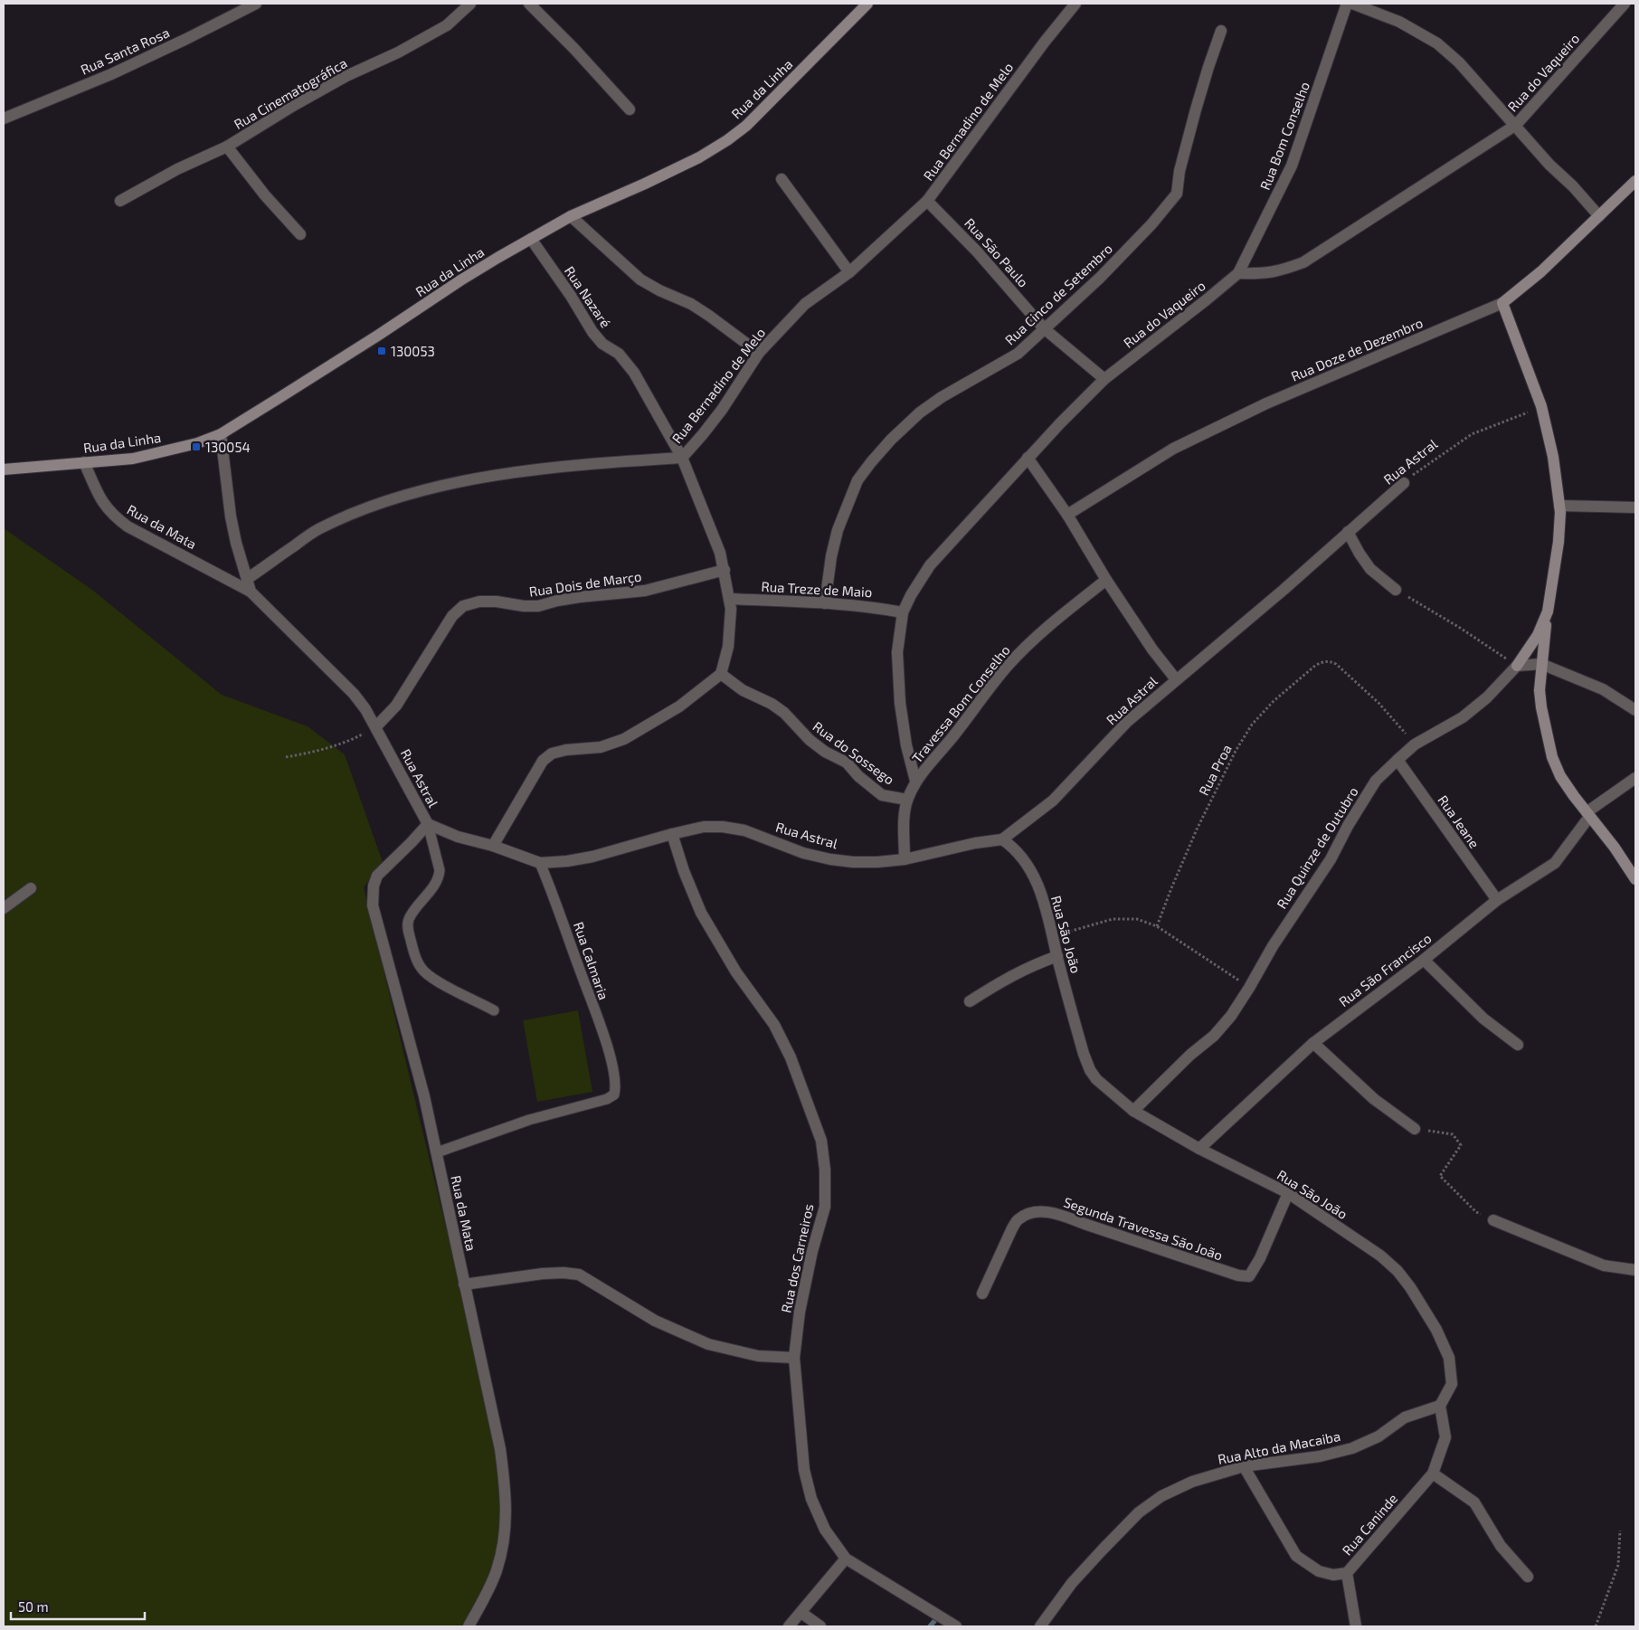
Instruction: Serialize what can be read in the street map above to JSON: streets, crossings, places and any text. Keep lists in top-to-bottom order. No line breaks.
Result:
{"streets":{"street":["Rua Santa Rosa","Rua do Vaqueiro","Rua da Linha","Rua Cinematográfica","Rua Bernadino de Melo","Rua Bom Conselho","Rua São Paulo","Rua Cinco de Setembro","Rua Nazaré","Rua Doze de Dezembro","Rua Astral","Rua da Mata","Rua Dois de Março","Rua Treze de Maio","Travessa Bom Conselho","Rua do Sossego","Rua Jeane","Rua Quinze de Outubro","Rua São João","Rua São Francisco","Segunda Travessa São João","Rua dos Carneiros","Rua Alto da Macaiba","Rua Caninde"],"lane":["Rua Calmaria"],"path":["Rua Proa"]},"crossings":[["Rua do Vaqueiro","Rua Bom Conselho"],["Rua do Vaqueiro","Rua São Paulo"],["Rua do Vaqueiro","Rua Treze de Maio"],["Rua do Vaqueiro","Travessa Bom Conselho"],["Rua da Linha","Rua Nazaré"],["Rua da Linha","Rua Astral"],["Rua da Linha","Rua da Mata"],["Rua Bernadino de Melo","Rua São Paulo"],["Rua Bernadino de Melo","Rua Nazaré"],["Rua Bernadino de Melo","Rua Dois de Março"],["Rua Bernadino de Melo","Rua Treze de Maio"],["Rua Bernadino de Melo","Rua do Sossego"],["Rua São Paulo","Rua Cinco de Setembro"],["Rua Cinco de Setembro","Rua Treze de Maio"],["Rua Astral","Rua da Mata"],["Rua Astral","Rua Dois de Março"],["Rua Astral","Travessa Bom Conselho"],["Rua Astral","Rua São João"],["Rua Astral","Rua Calmaria"],["Rua Astral","Rua dos Carneiros"],["Rua da Mata","Rua Calmaria"],["Travessa Bom Conselho","Rua do Sossego"],["Rua Proa","Rua Quinze de Outubro"],["Rua Jeane","Rua Quinze de Outubro"],["Rua Jeane","Rua São Francisco"],["Rua Quinze de Outubro","Rua São João"],["Rua São João","Rua São Francisco"],["Rua São João","Segunda Travessa São João"],["Rua São João","Rua Alto da Macaiba"]],"places":{"transit":["130053","130054"]},"scale_bar":"50 m"}
